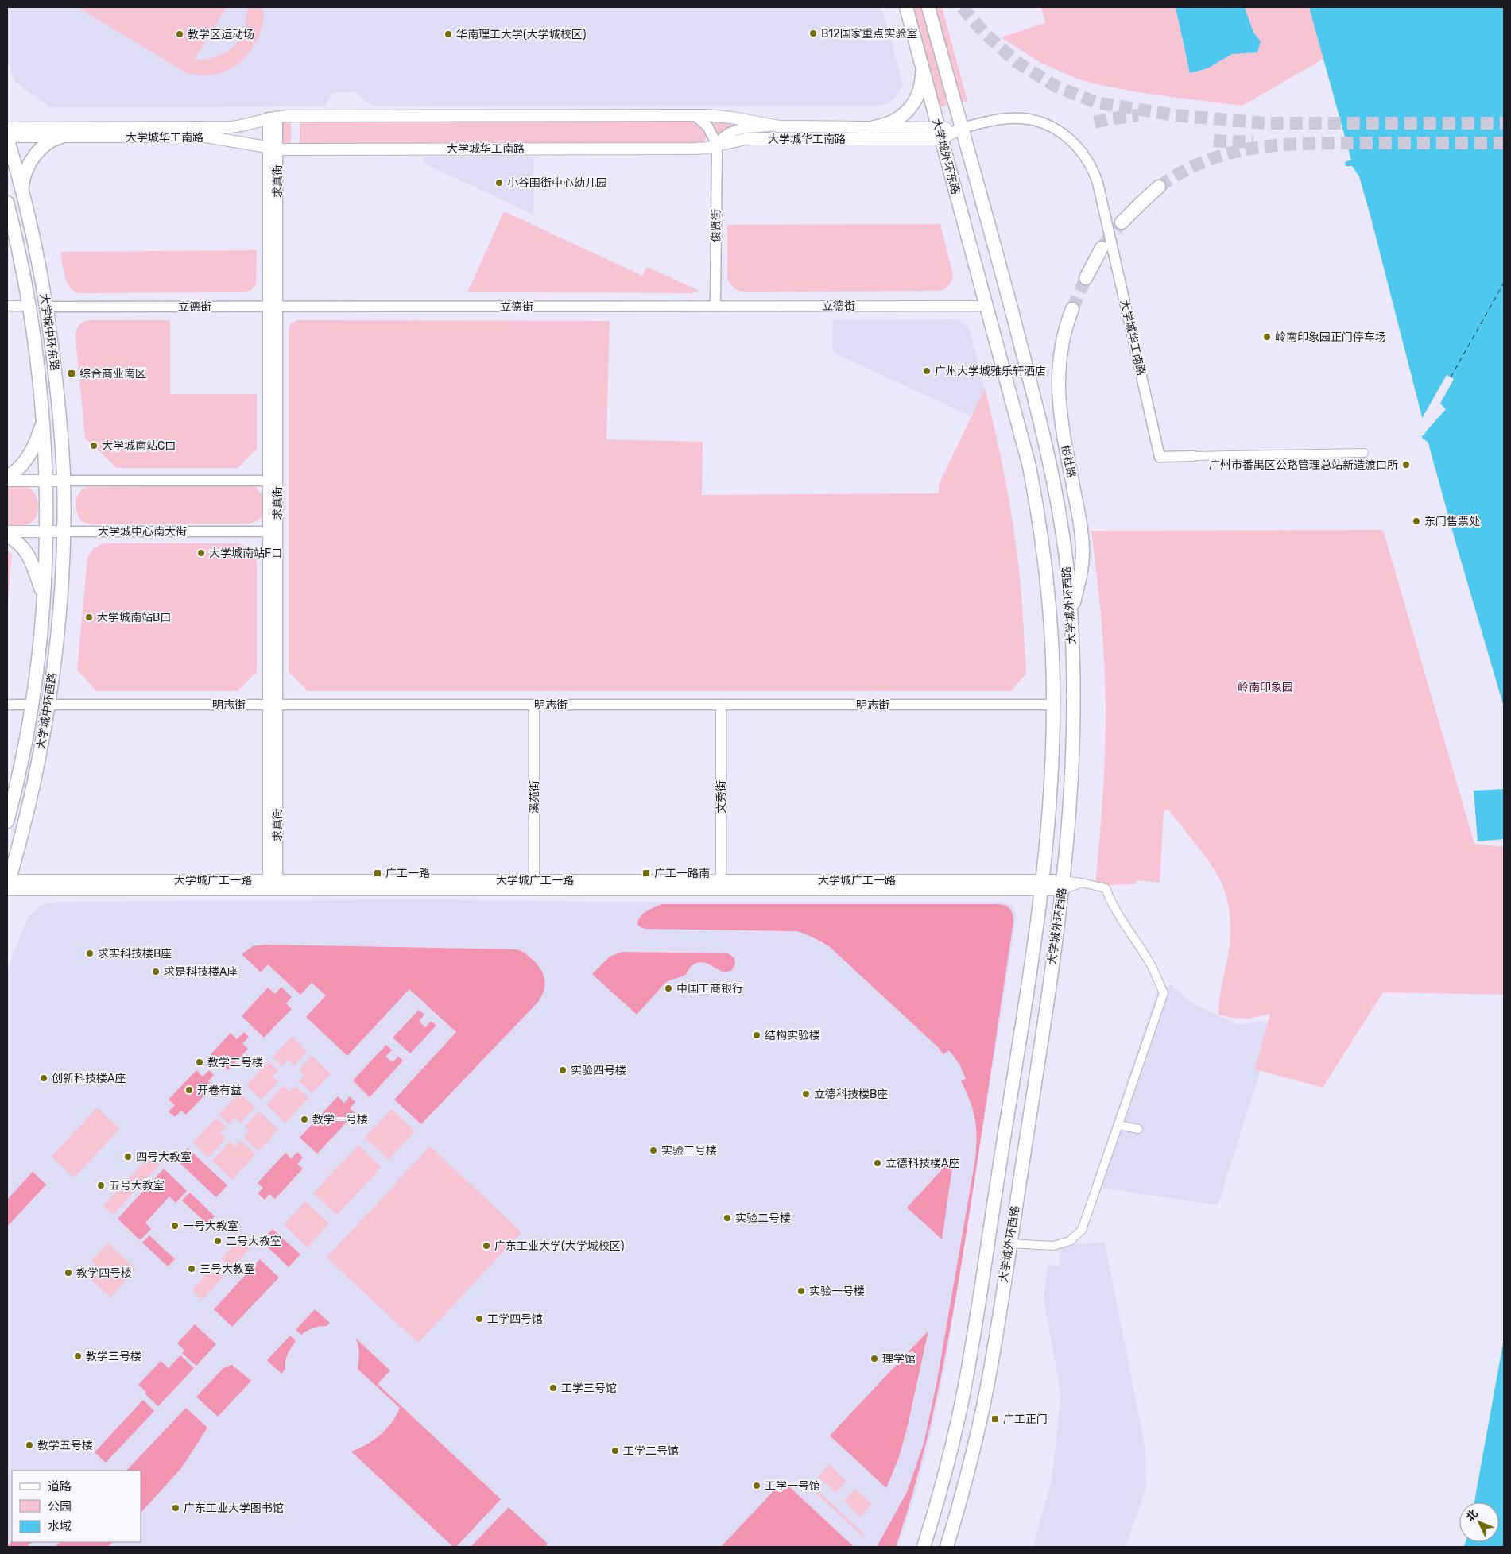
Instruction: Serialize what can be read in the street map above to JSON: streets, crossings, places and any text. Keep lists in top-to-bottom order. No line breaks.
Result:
{"streets":{"main road":["大学城华工南路","大学城外环东路","大学城中环东路","彬社路","大学城中心南大街","大学城外环西路","大学城中环西路","大学城广工一路"],"street":["求真街","俊贤街","立德街","明志街","溪苑街","文秀街"]},"crossings":[["大学城华工南路","大学城外环东路"],["大学城华工南路","求真街"],["大学城华工南路","俊贤街"],["大学城华工南路","大学城中环东路"],["大学城外环东路","立德街"],["大学城外环东路","大学城外环西路"],["求真街","立德街"],["求真街","大学城中心南大街"],["求真街","明志街"],["求真街","大学城广工一路"],["俊贤街","立德街"],["立德街","大学城中环东路"],["立德街","大学城外环西路"],["大学城中环东路","大学城中心南大街"],["大学城中环东路","大学城中环西路"],["彬社路","大学城外环西路"],["大学城中心南大街","大学城中环西路"],["大学城外环西路","明志街"],["大学城外环西路","大学城广工一路"],["明志街","大学城中环西路"],["明志街","溪苑街"],["明志街","文秀街"],["大学城中环西路","大学城广工一路"],["溪苑街","大学城广工一路"],["文秀街","大学城广工一路"]],"parks":["岭南印象园"],"places":{"other":["B12国家重点实验室","教学区运动场","华南理工大学(大学城校区)","小谷围街中心幼儿园","岭南印象园正门停车场","广州大学城雅乐轩酒店","大学城南站C口","广州市番禺区公路管理总站新造渡口所","东门售票处","大学城南站F口","大学城南站B口","求实科技楼B座","求是科技楼A座","中国工商银行","结构实验楼","教学二号楼","实验四号楼","创新科技楼A座","开卷有益","立德科技楼B座","教学一号楼","实验三号楼","四号大教室","立德科技楼A座","五号大教室","实验二号楼","一号大教室","二号大教室","广东工业大学(大学城校区)","三号大教室","教学四号楼","实验一号楼","工学四号馆","教学三号楼","理学馆","工学三号馆","教学五号楼","工学二号馆","工学一号馆","广东工业大学图书馆"],"transit":["综合商业南区","广工一路","广工一路南","广工正门"]},"legend":["道路","公园","水域"],"north":"top left"}
